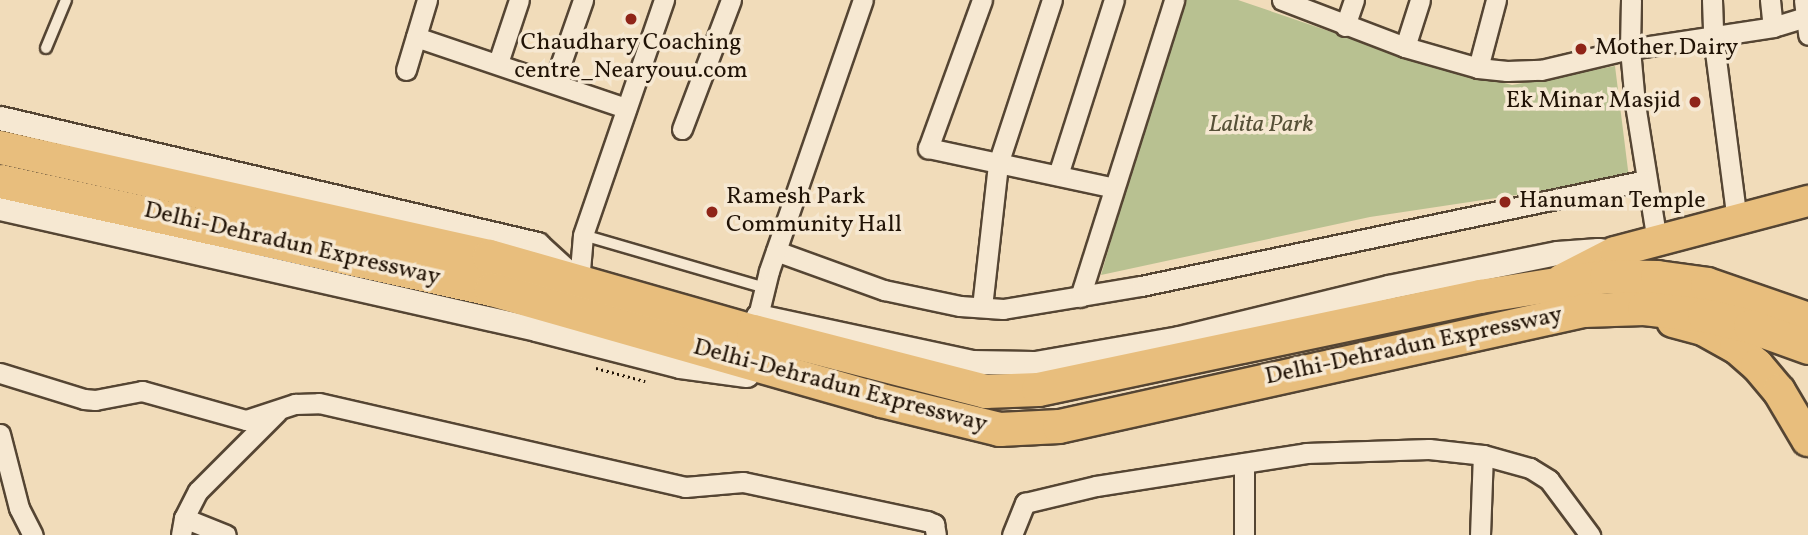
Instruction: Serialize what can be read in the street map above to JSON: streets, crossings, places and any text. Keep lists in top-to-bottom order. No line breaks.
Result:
{"streets":{"highway":["Delhi-Dehradun Expressway"]},"parks":["Lalita Park"],"places":["Chaudhary Coaching centre_Nearyouu.com","Mother Dairy","Ek Minar Masjid","Hanuman Temple","Ramesh Park Community Hall"]}
